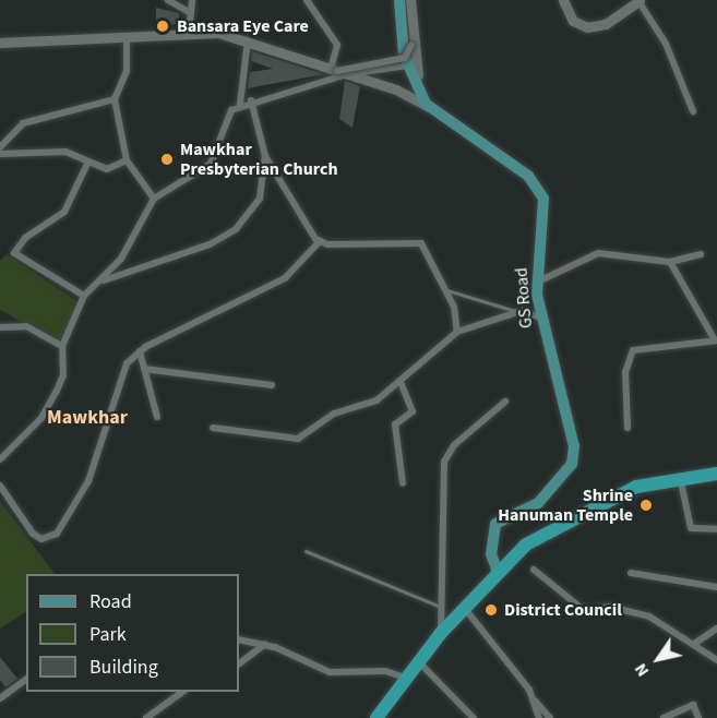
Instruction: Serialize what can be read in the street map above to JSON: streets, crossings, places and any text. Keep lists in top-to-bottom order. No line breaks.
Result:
{"streets":{"main road":["GS Road"]},"districts":["Mawkhar"],"places":["Bansara Eye Care","Mawkhar Presbyterian Church","Shrine Hanuman Temple","District Council"],"legend":["Road","Park","Building"],"north":"bottom left"}
